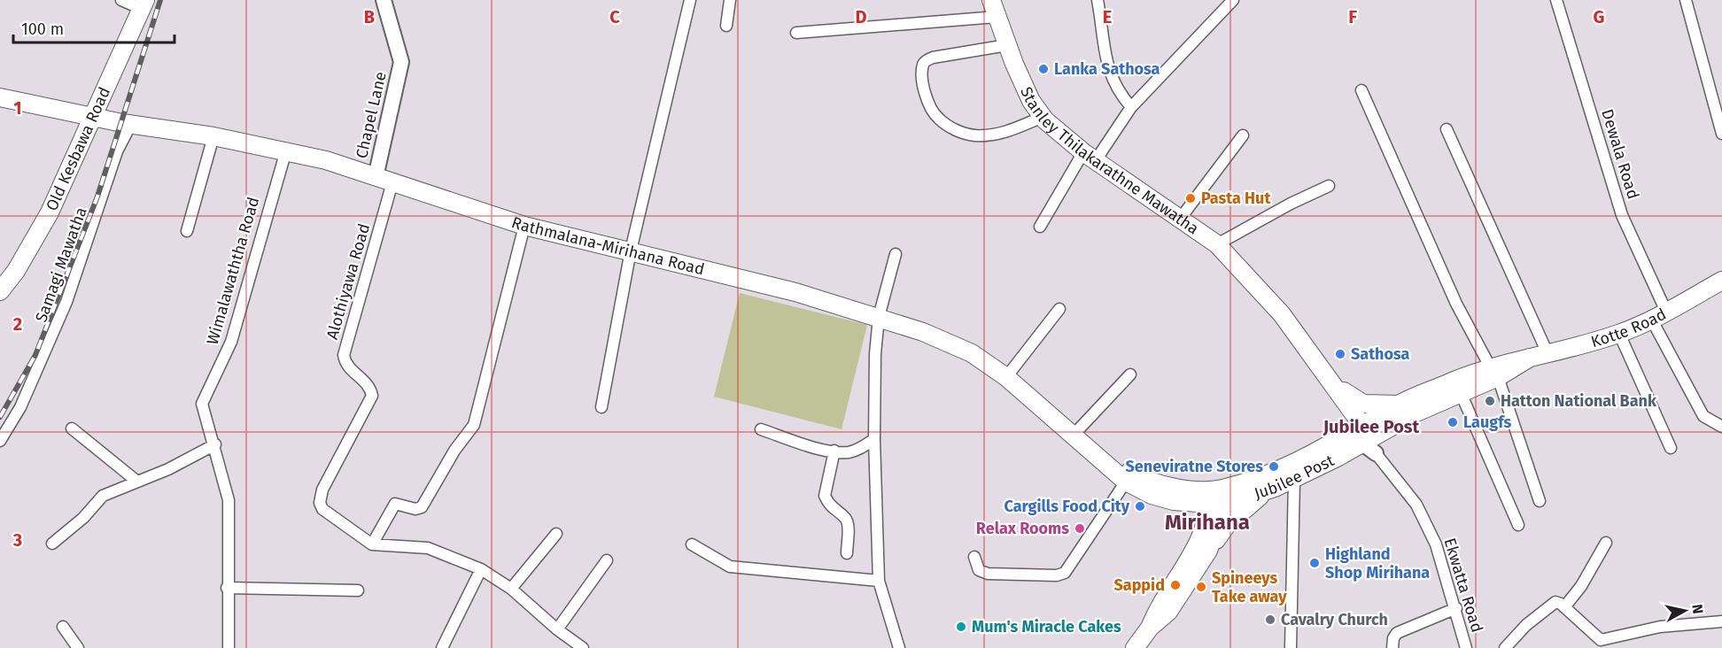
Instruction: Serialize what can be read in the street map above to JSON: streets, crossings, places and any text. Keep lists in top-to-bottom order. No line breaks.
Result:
{"streets":{"main road":["Old Kesbawa Road","Stanley Thilakarathne Mawatha","Rathmalana-Mirihana Road","Kotte Road","Jubilee Post"],"street":["Chapel Lane","Dewala Road","Samagi Mawatha","Wimalawaththa Road","Alothiyawa Road","Ekwatta Road"]},"crossings":[["Chapel Lane","Rathmalana-Mirihana Road"],["Old Kesbawa Road","Rathmalana-Mirihana Road"],["Dewala Road","Kotte Road"],["Stanley Thilakarathne Mawatha","Kotte Road"],["Stanley Thilakarathne Mawatha","Jubilee Post"],["Stanley Thilakarathne Mawatha","Ekwatta Road"],["Rathmalana-Mirihana Road","Samagi Mawatha"],["Rathmalana-Mirihana Road","Wimalawaththa Road"],["Rathmalana-Mirihana Road","Alothiyawa Road"],["Rathmalana-Mirihana Road","Jubilee Post"],["Kotte Road","Jubilee Post"],["Kotte Road","Ekwatta Road"],["Jubilee Post","Ekwatta Road"]],"districts":["Jubilee Post","Mirihana"],"places":["Lanka Sathosa","Pasta Hut","Sathosa","Hatton National Bank","Laugfs","Seneviratne Stores","Cargills Food City","Relax Rooms","Highland Shop Mirihana","Sappid","Spineeys Take away","Cavalry Church","Mum's Miracle Cakes"],"scale_bar":"100 m","north":"right","grid":{"columns":["B","C","D","E","F","G"],"rows":["1","2","3"]}}
